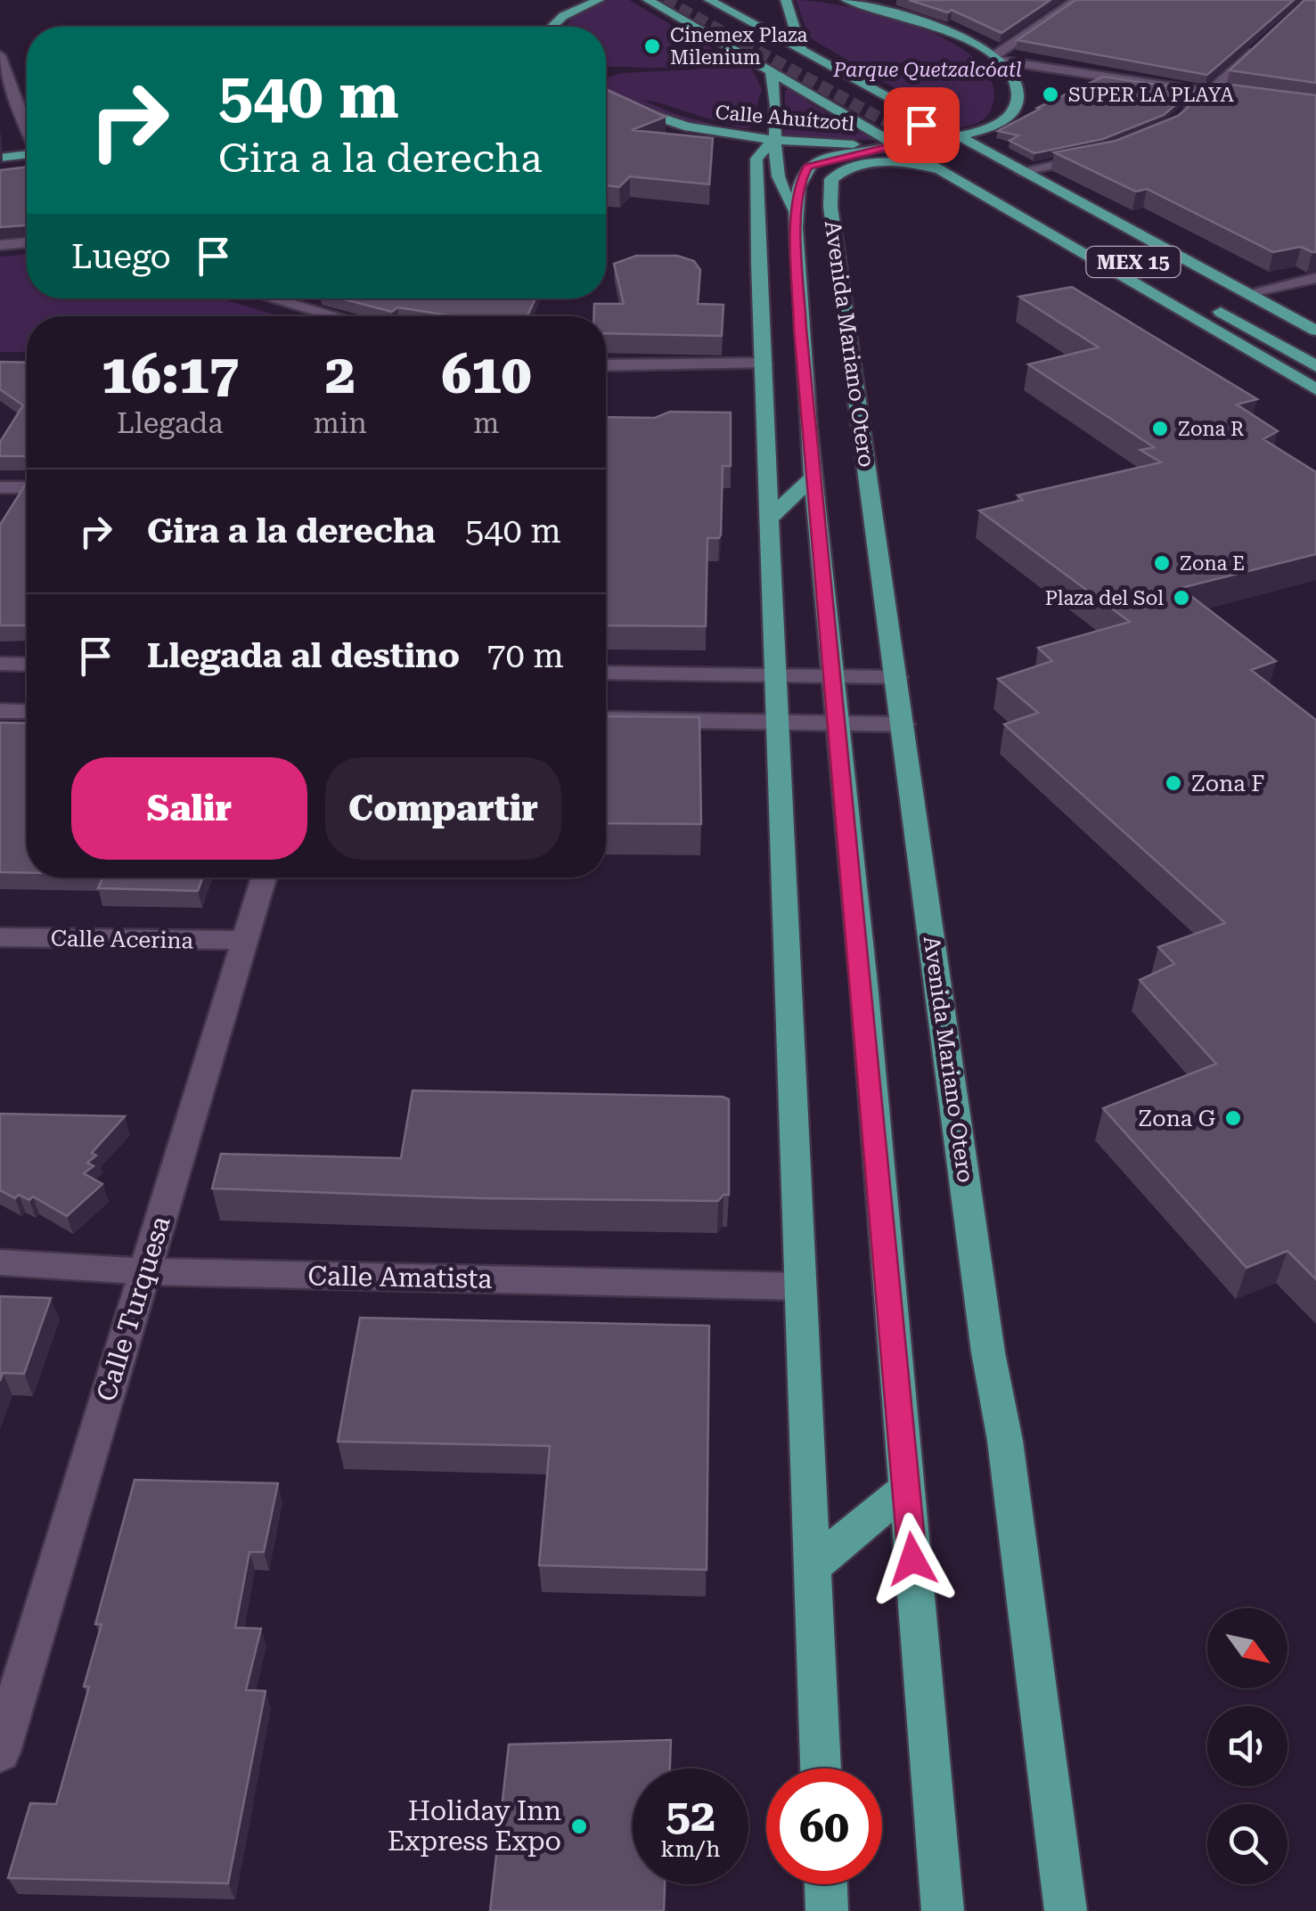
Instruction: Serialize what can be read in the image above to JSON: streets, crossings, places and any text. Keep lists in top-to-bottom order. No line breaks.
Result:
{"streets":{"main road":["Calle Ahuítzotl","MEX 15","Avenida Mariano Otero"],"street":["Calle Acerina","Calle Amatista","Calle Turquesa"]},"crossings":[["Calle Ahuítzotl","Avenida Mariano Otero"],["Avenida Mariano Otero","Calle Amatista"],["Calle Acerina","Calle Turquesa"],["Calle Amatista","Calle Turquesa"]],"parks":["Parque Quetzalcóatl"],"places":["Cinemex Plaza Milenium","SUPER LA PLAYA","Zona R","Zona E","Plaza del Sol","Zona F","Zona G","Holiday Inn Express Expo"],"north":"bottom right","page":{"turn":["540 m","Gira a la derecha"],"then":"Luego","eta":["16:17","Llegada","2","min","610","m"],"list":[{"name":"Gira a la derecha","value":"540 m"},{"name":"Llegada al destino","value":"70 m"}],"buttons":["Salir","Compartir"],"speed":"52 km/h","limit":"60"}}
